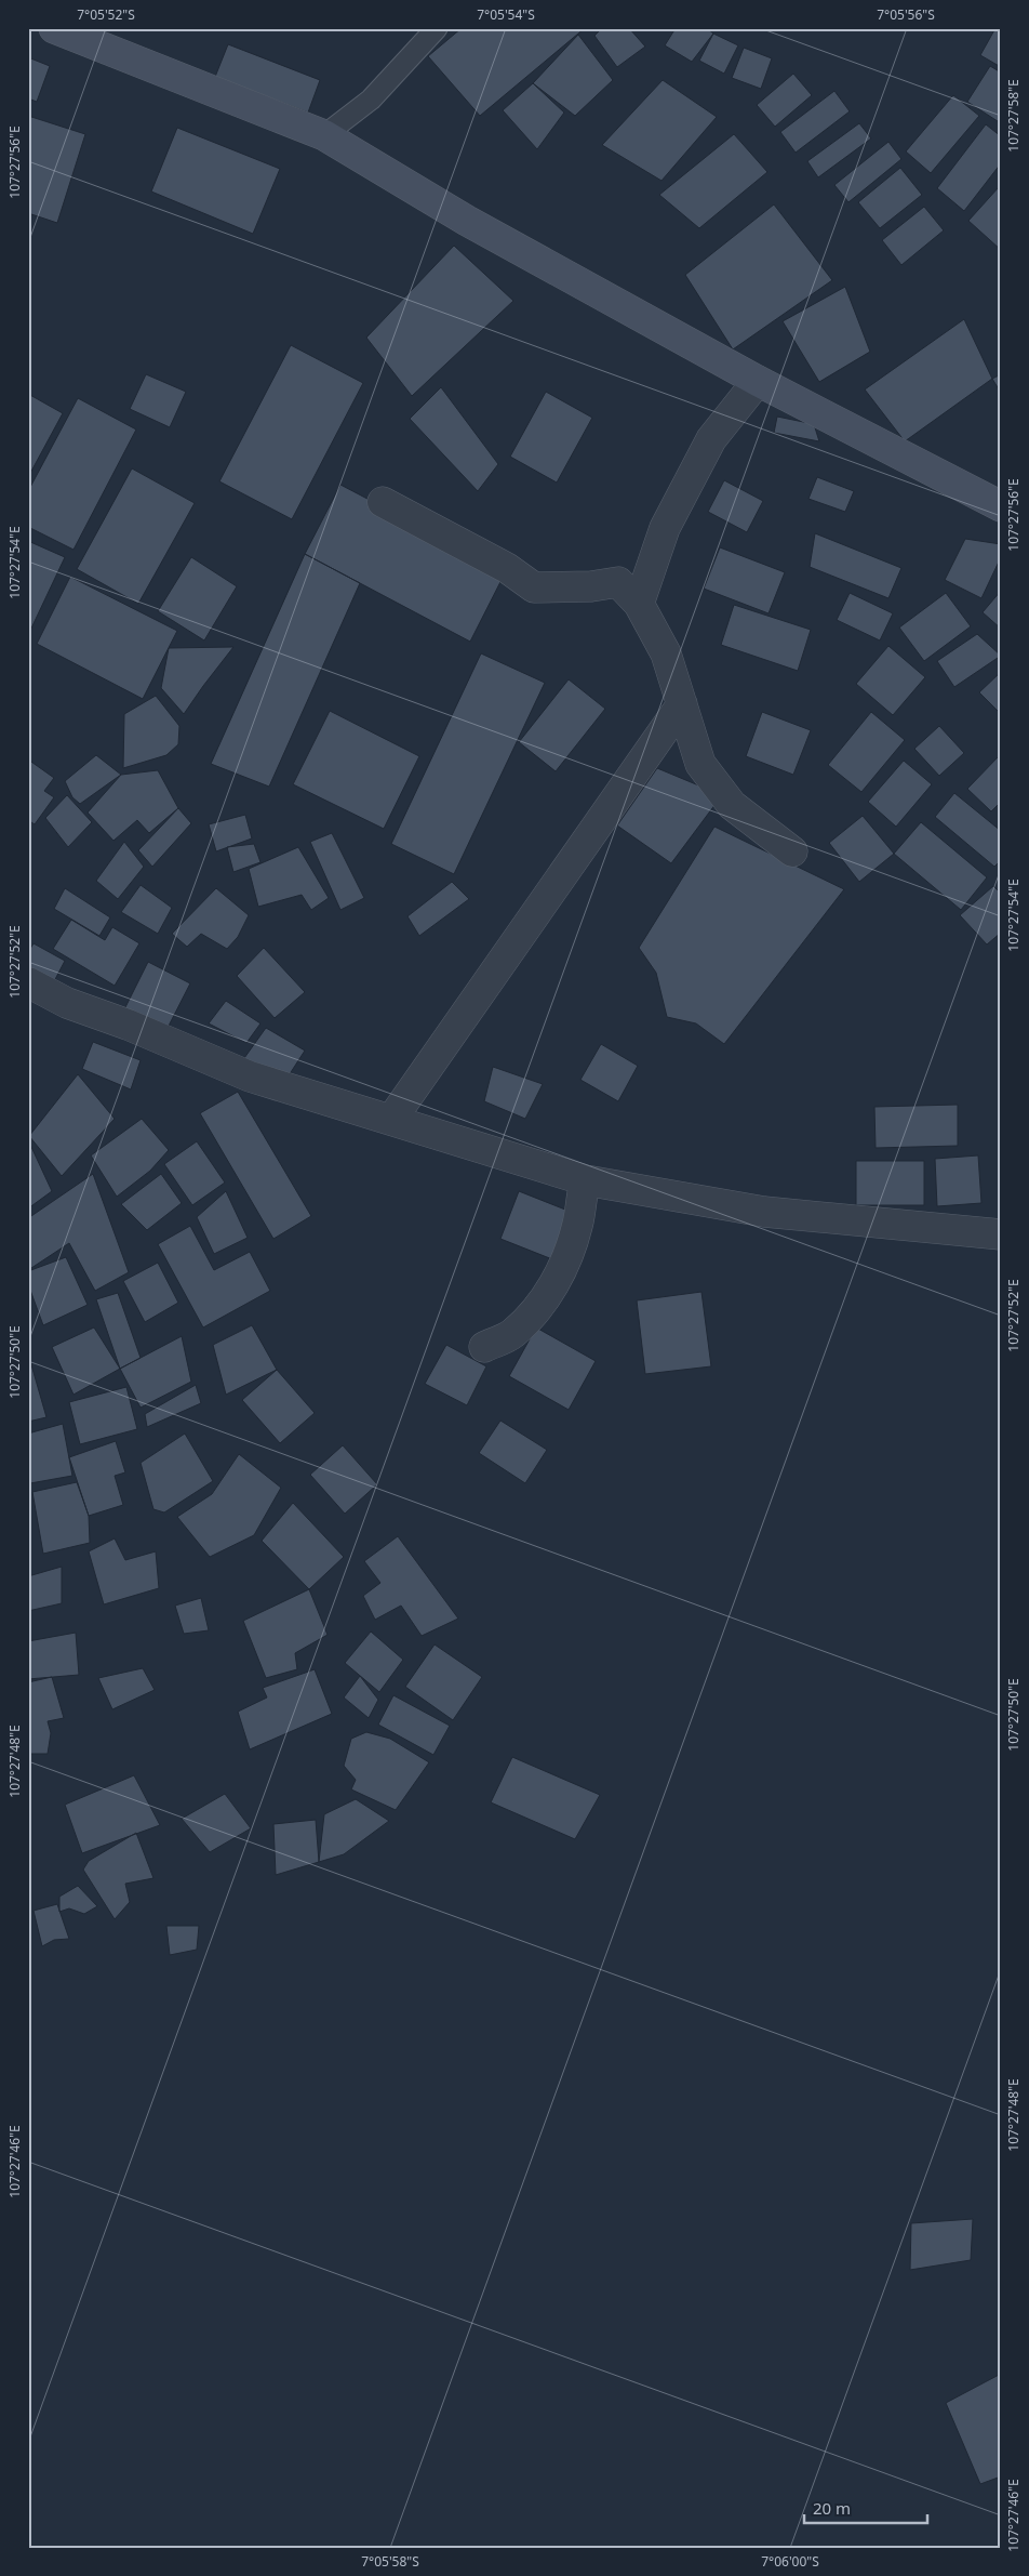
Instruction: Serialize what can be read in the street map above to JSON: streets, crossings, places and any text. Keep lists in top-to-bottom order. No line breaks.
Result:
{"scale_bar":"20 m","coordinates":["7°05'52\"S","7°05'54\"S","7°05'56\"S","107°27'58\"E","107°27'56\"E","107°27'54\"E","107°27'52\"E","107°27'50\"E","107°27'48\"E","107°27'46\"E","7°05'58\"S","7°06'00\"S"]}
